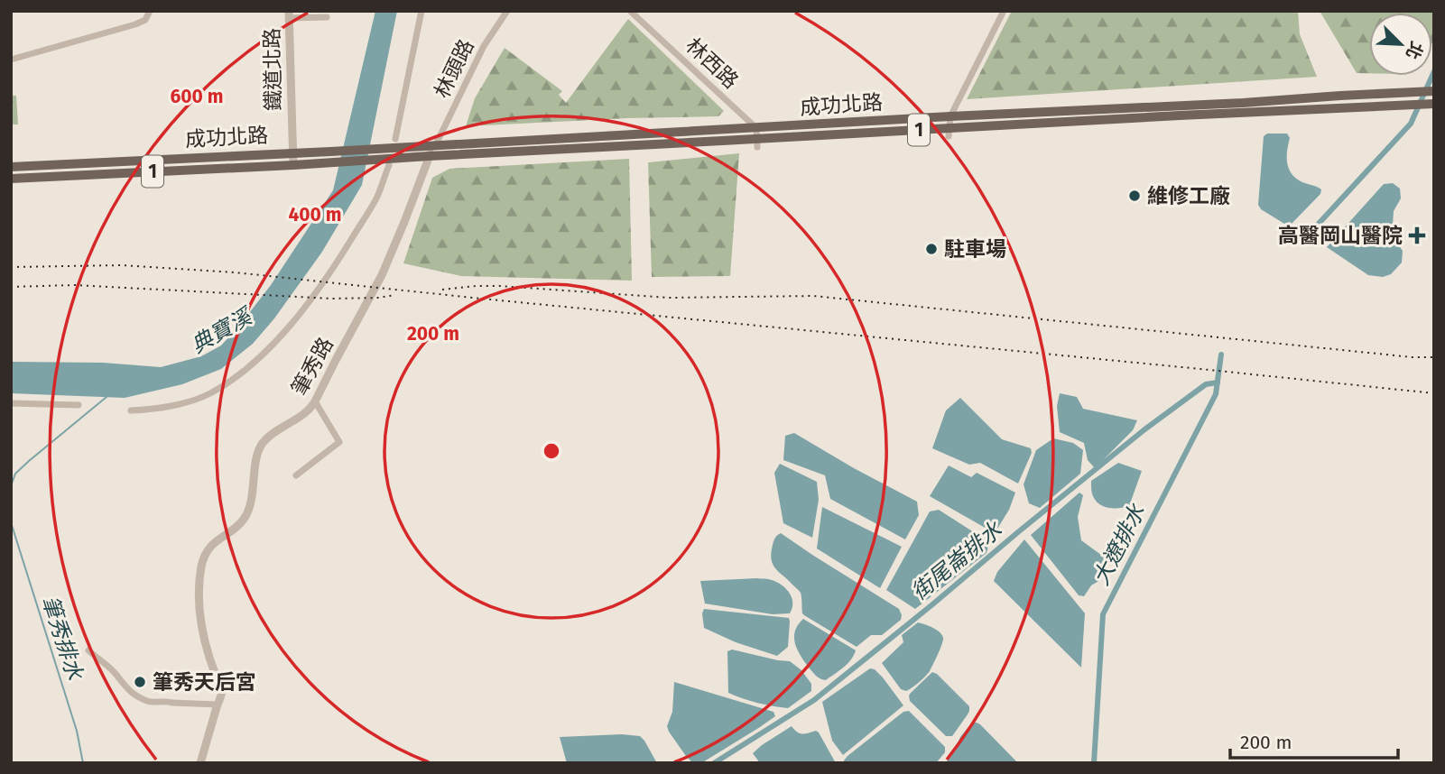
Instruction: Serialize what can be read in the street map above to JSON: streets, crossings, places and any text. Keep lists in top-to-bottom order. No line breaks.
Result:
{"streets":{"main road":["成功北路","1"],"street":["林西路","林頭路","鐵道北路","筆秀路"]},"crossings":[["林西路","成功北路"],["林頭路","成功北路"],["林頭路","筆秀路"],["鐵道北路","成功北路"],["成功北路","筆秀路"]],"water":["典寶溪","大遼排水","街尾崙排水","筆秀排水"],"places":{"other":["維修工廠","駐車場","筆秀天后宮"],"health":["高醫岡山醫院"]},"scale_bar":"200 m","north":"bottom right","rings":["600 m","400 m","200 m"]}
